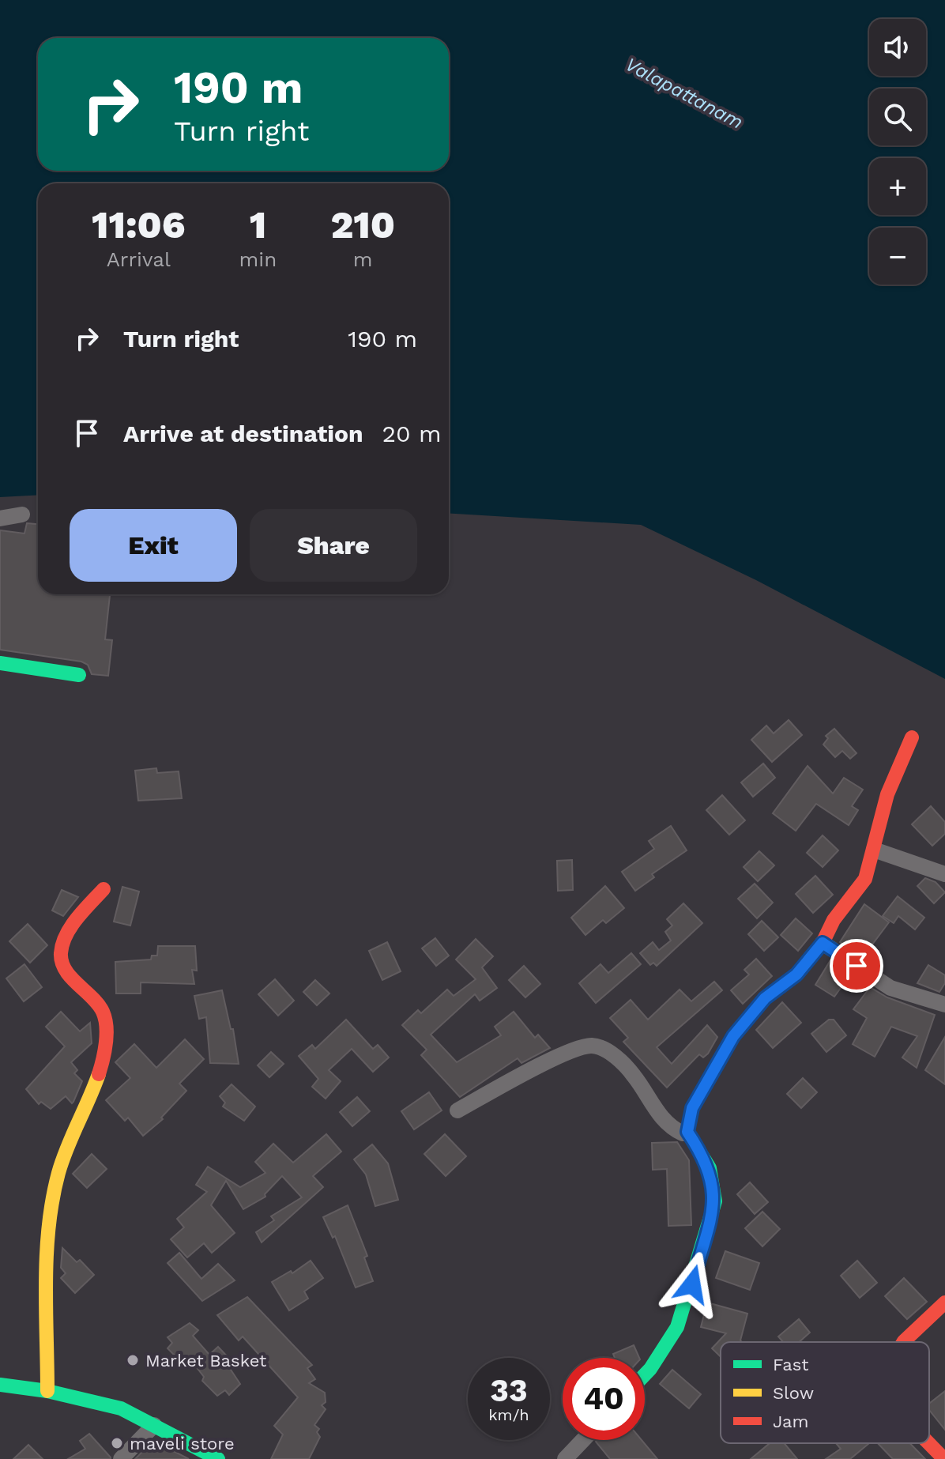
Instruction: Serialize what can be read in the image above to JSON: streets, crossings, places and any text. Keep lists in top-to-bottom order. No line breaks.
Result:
{"water":["Valapattanam"],"places":["Market Basket","maveli store"],"legend":["Fast","Slow","Jam"],"page":{"map_buttons":["+","−"],"turn":["190 m","Turn right"],"eta":["11:06","Arrival","1","min","210","m"],"list":[{"name":"Turn right","value":"190 m"},{"name":"Arrive at destination","value":"20 m"}],"buttons":["Exit","Share"],"speed":"33 km/h","limit":"40"}}
